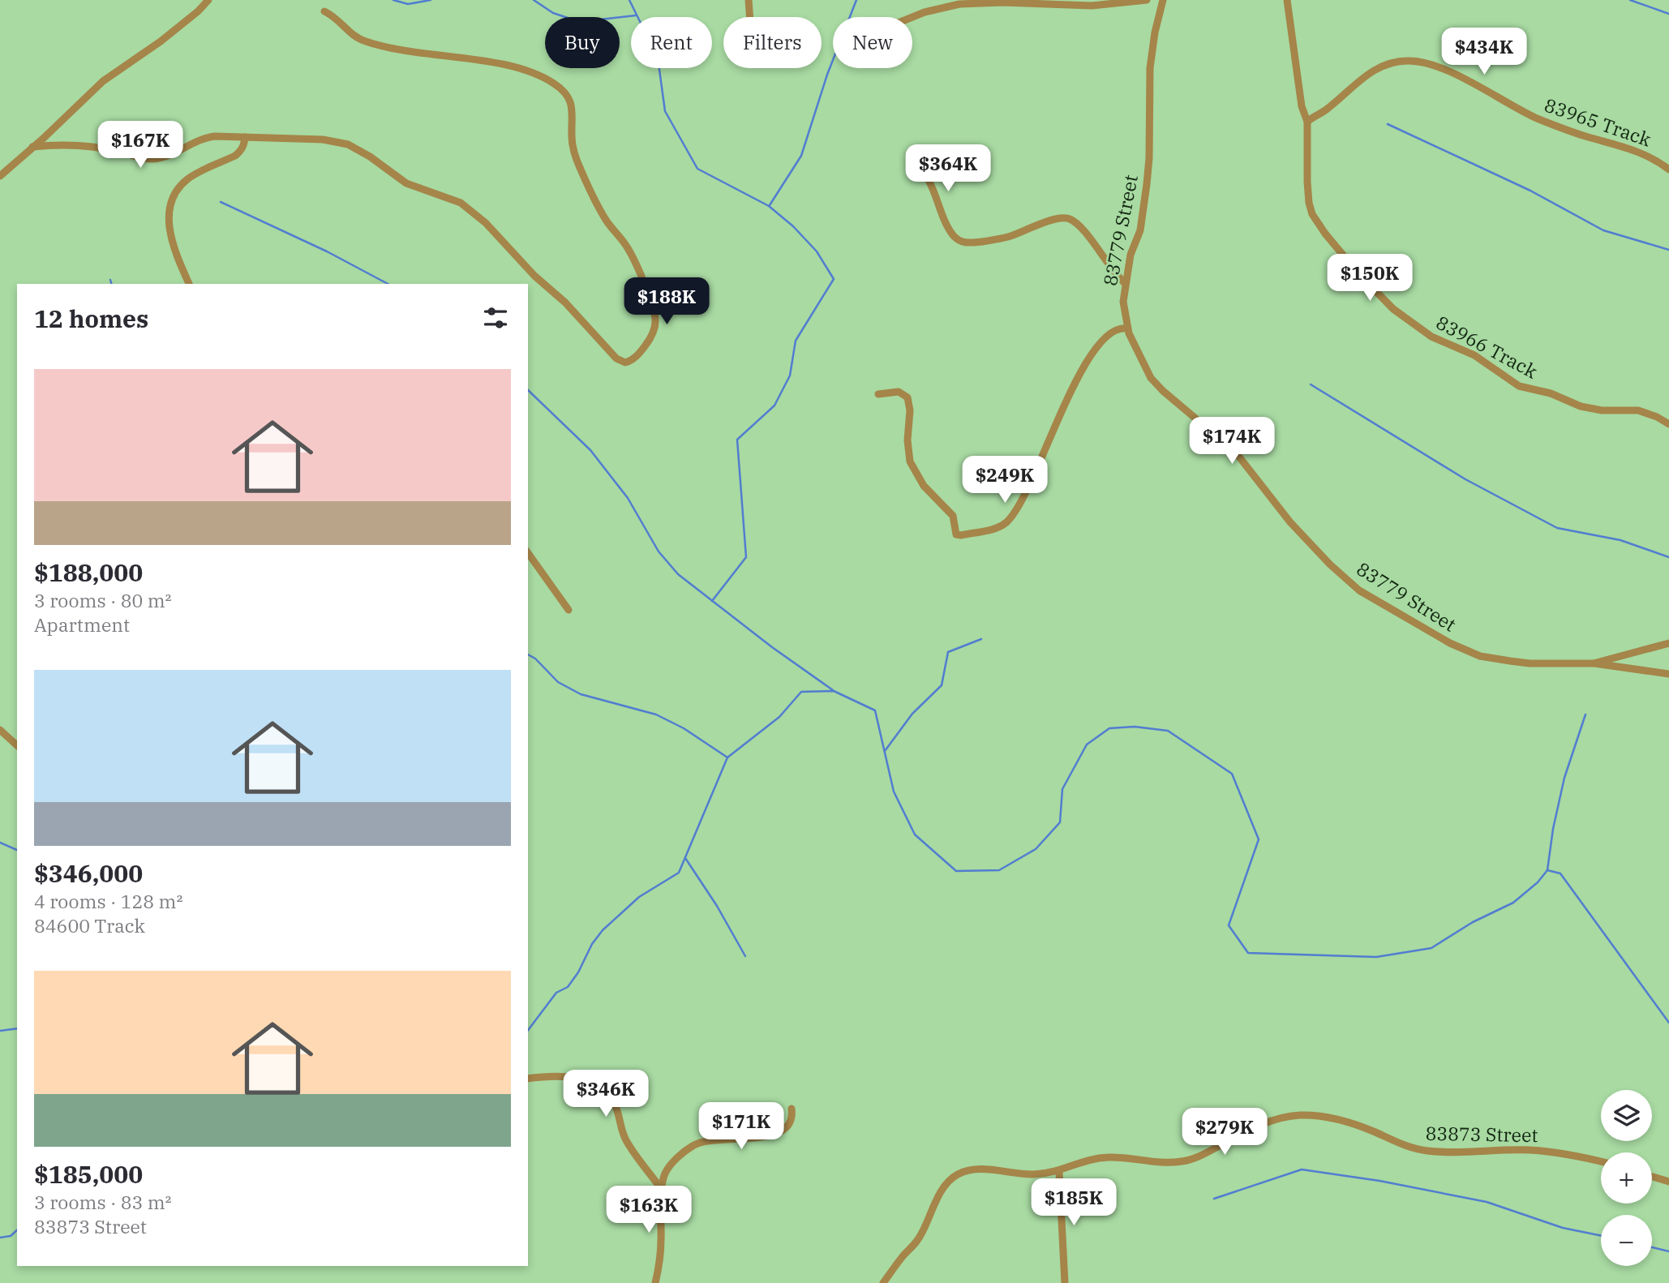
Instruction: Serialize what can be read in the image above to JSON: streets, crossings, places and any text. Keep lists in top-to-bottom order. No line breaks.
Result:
{"streets":{"street":["83965 Track","83779 Street","83966 Track","83873 Street"]},"crossings":[["83965 Track","83966 Track"]],"page":{"chip":["Buy","Rent","Filters","New"],"price":["$434K","$167K","$364K","$150K","$188K","$174K","$249K","$346K","$171K","$279K","$185K","$163K"],"heading":"12 homes","list":[{"name":"$188,000","note":"3 rooms · 80 m² · Apartment"},{"name":"$346,000","note":"4 rooms · 128 m² · 84600 Track"},{"name":"$185,000","note":"3 rooms · 83 m² · 83873 Street"}],"map_buttons":["+","−"]}}
